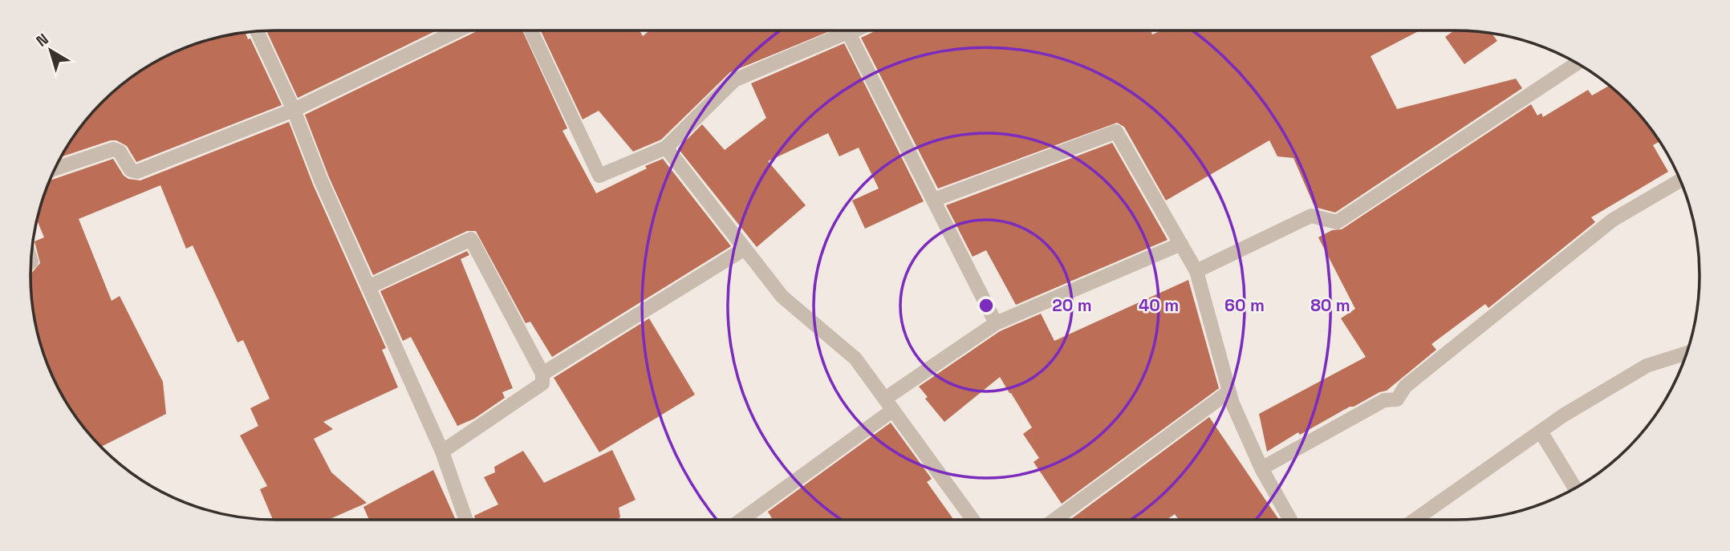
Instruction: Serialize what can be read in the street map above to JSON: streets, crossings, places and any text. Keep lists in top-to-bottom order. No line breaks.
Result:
{"north":"top left","rings":["20 m","40 m","60 m","80 m"]}
